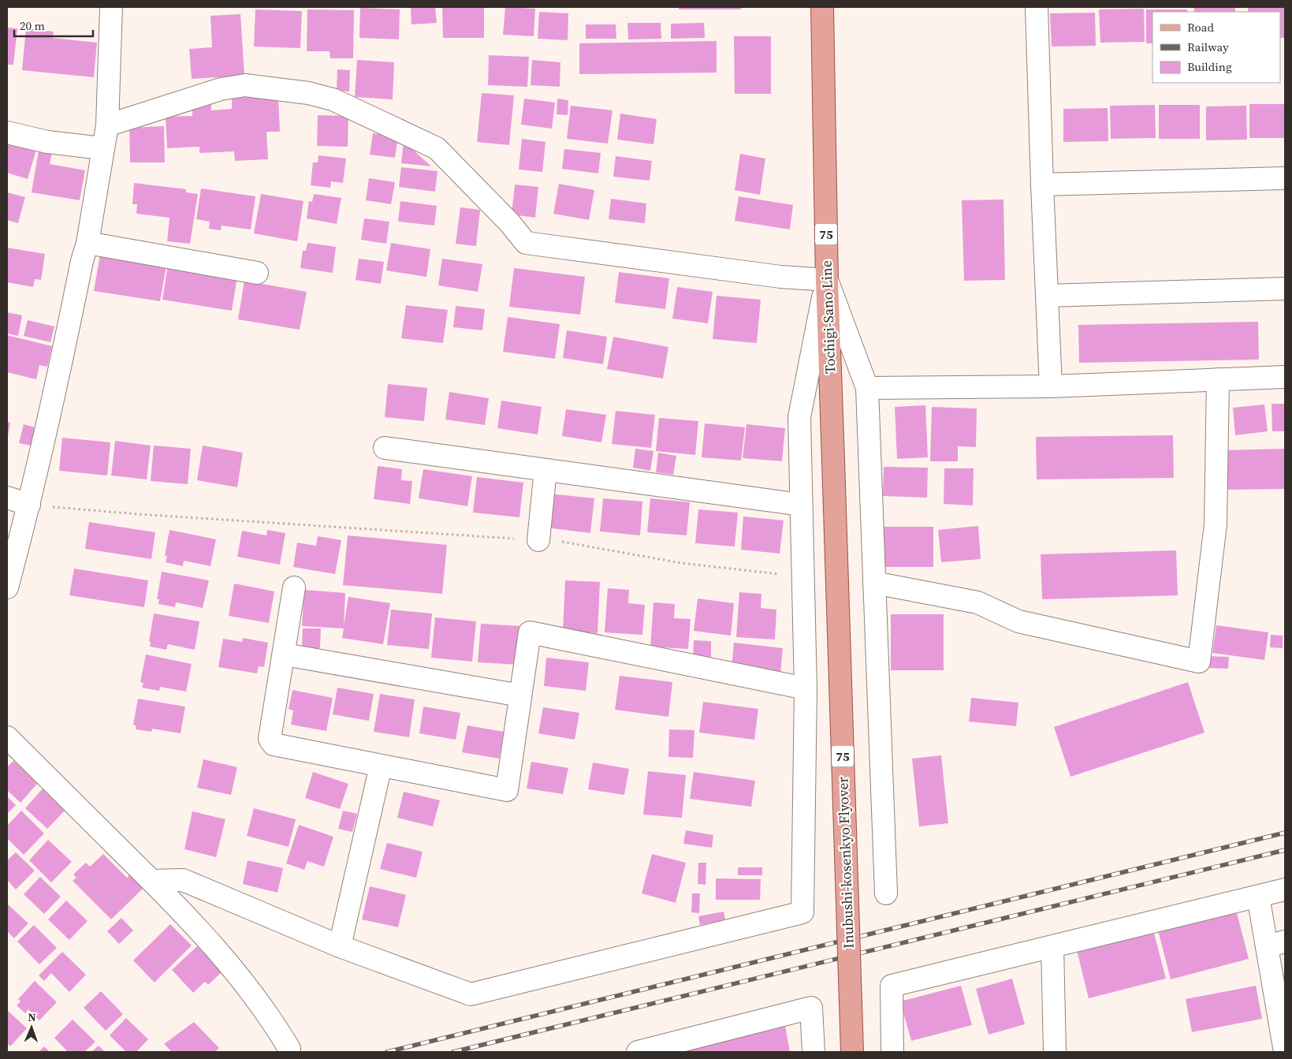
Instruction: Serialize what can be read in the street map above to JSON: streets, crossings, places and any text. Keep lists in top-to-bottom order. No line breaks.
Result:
{"streets":{"main road":["75","Tochigi-Sano Line","Inubushi-kosenkyo Flyover"]},"crossings":[["Tochigi-Sano Line","Inubushi-kosenkyo Flyover"]],"legend":["Road","Railway","Building"],"scale_bar":"20 m","north":"top"}
